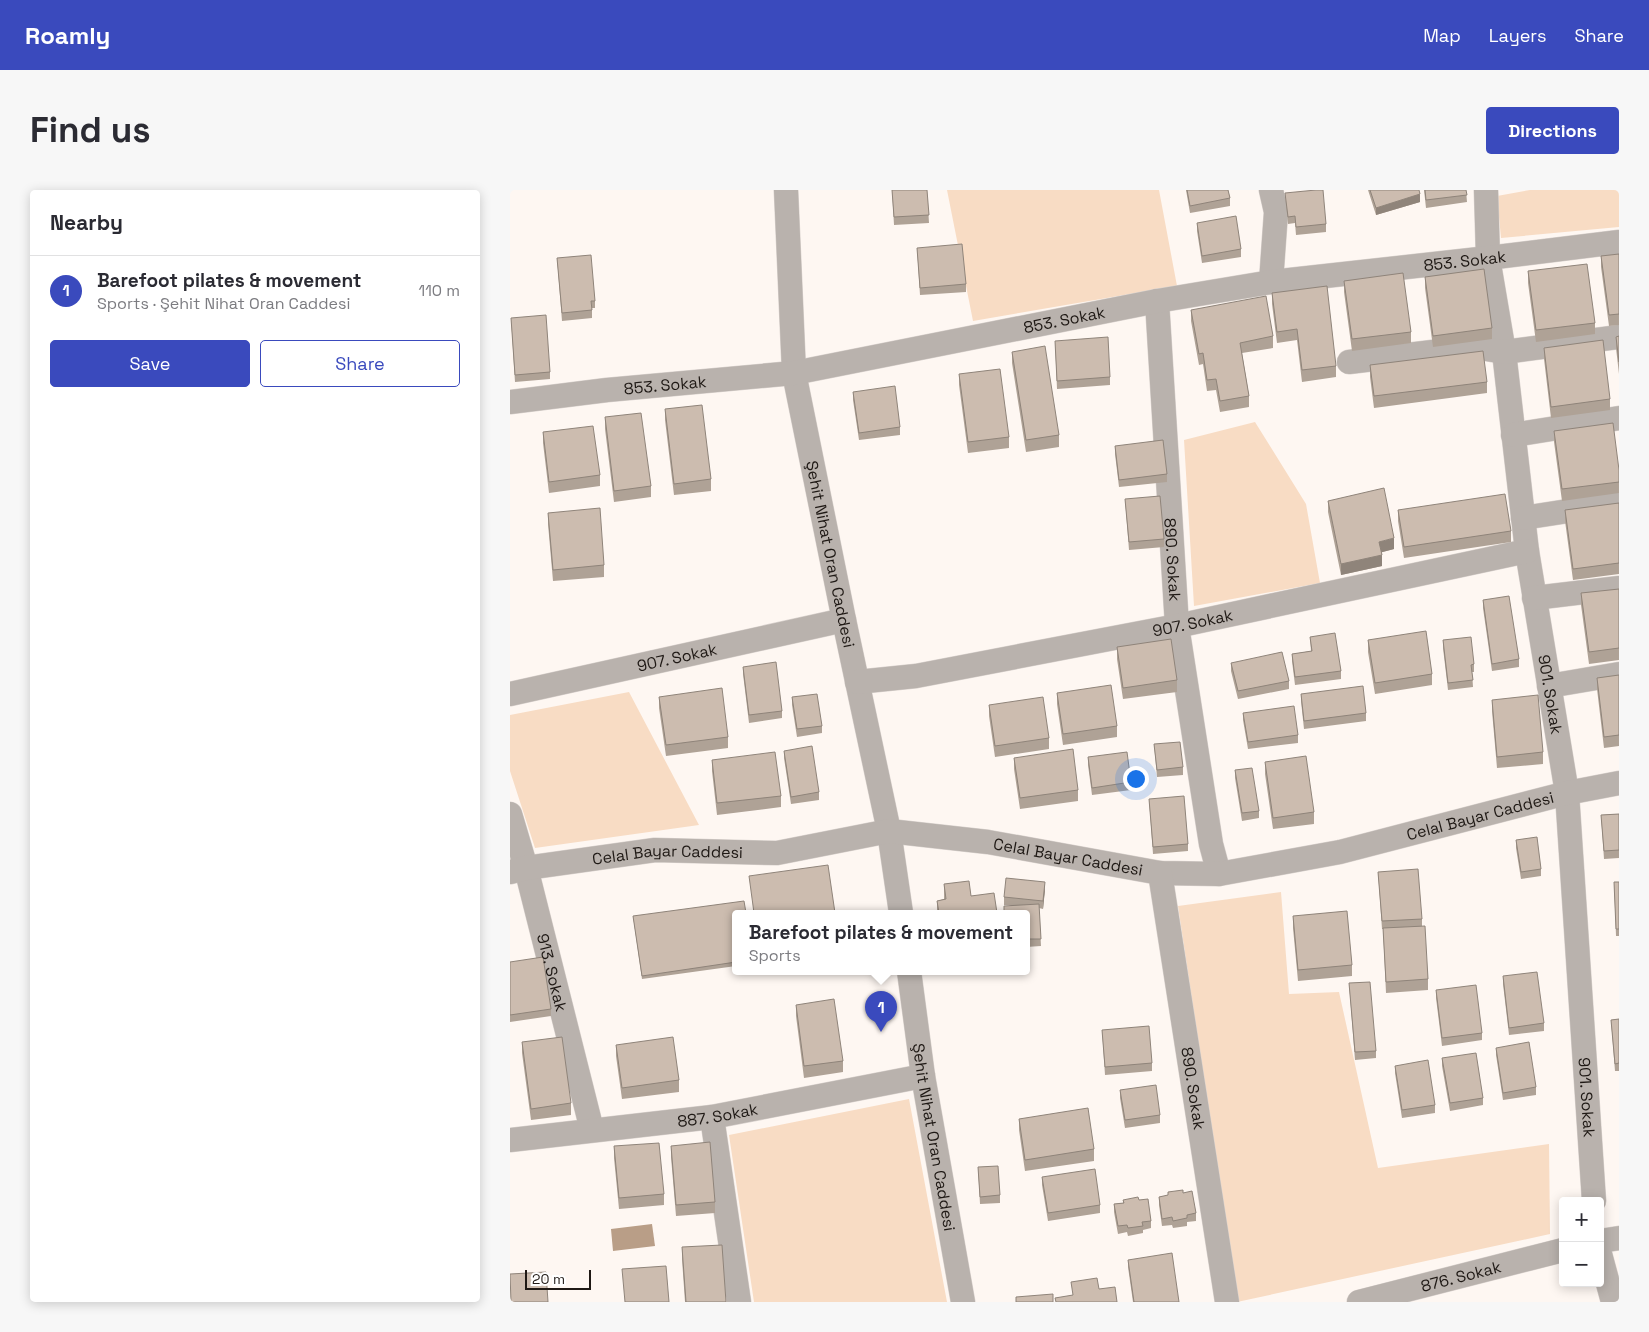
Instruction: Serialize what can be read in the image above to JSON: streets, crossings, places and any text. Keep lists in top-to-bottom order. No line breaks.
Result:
{"streets":{"street":["853. Sokak","Şehit Nihat Oran Caddesi","890. Sokak","907. Sokak","901. Sokak","Celal Bayar Caddesi","913. Sokak","887. Sokak","876. Sokak"]},"crossings":[["853. Sokak","Şehit Nihat Oran Caddesi"],["853. Sokak","890. Sokak"],["853. Sokak","901. Sokak"],["Şehit Nihat Oran Caddesi","907. Sokak"],["Şehit Nihat Oran Caddesi","Celal Bayar Caddesi"],["Şehit Nihat Oran Caddesi","887. Sokak"],["890. Sokak","907. Sokak"],["890. Sokak","Celal Bayar Caddesi"],["907. Sokak","901. Sokak"],["901. Sokak","Celal Bayar Caddesi"],["Celal Bayar Caddesi","913. Sokak"],["913. Sokak","887. Sokak"]],"scale_bar":"20 m","page":{"header":"Roamly","nav":["Map","Layers","Share"],"buttons":["Directions",["Save","Share"]],"title":"Find us","heading":"Nearby","list":[{"mark":"1","name":"Barefoot pilates & movement","note":"Sports · Şehit Nihat Oran Caddesi","value":"110 m"}],"popup":["Barefoot pilates & movement","Sports"],"pins":"1","map_buttons":["+","−"],"scale":"20 m"}}
